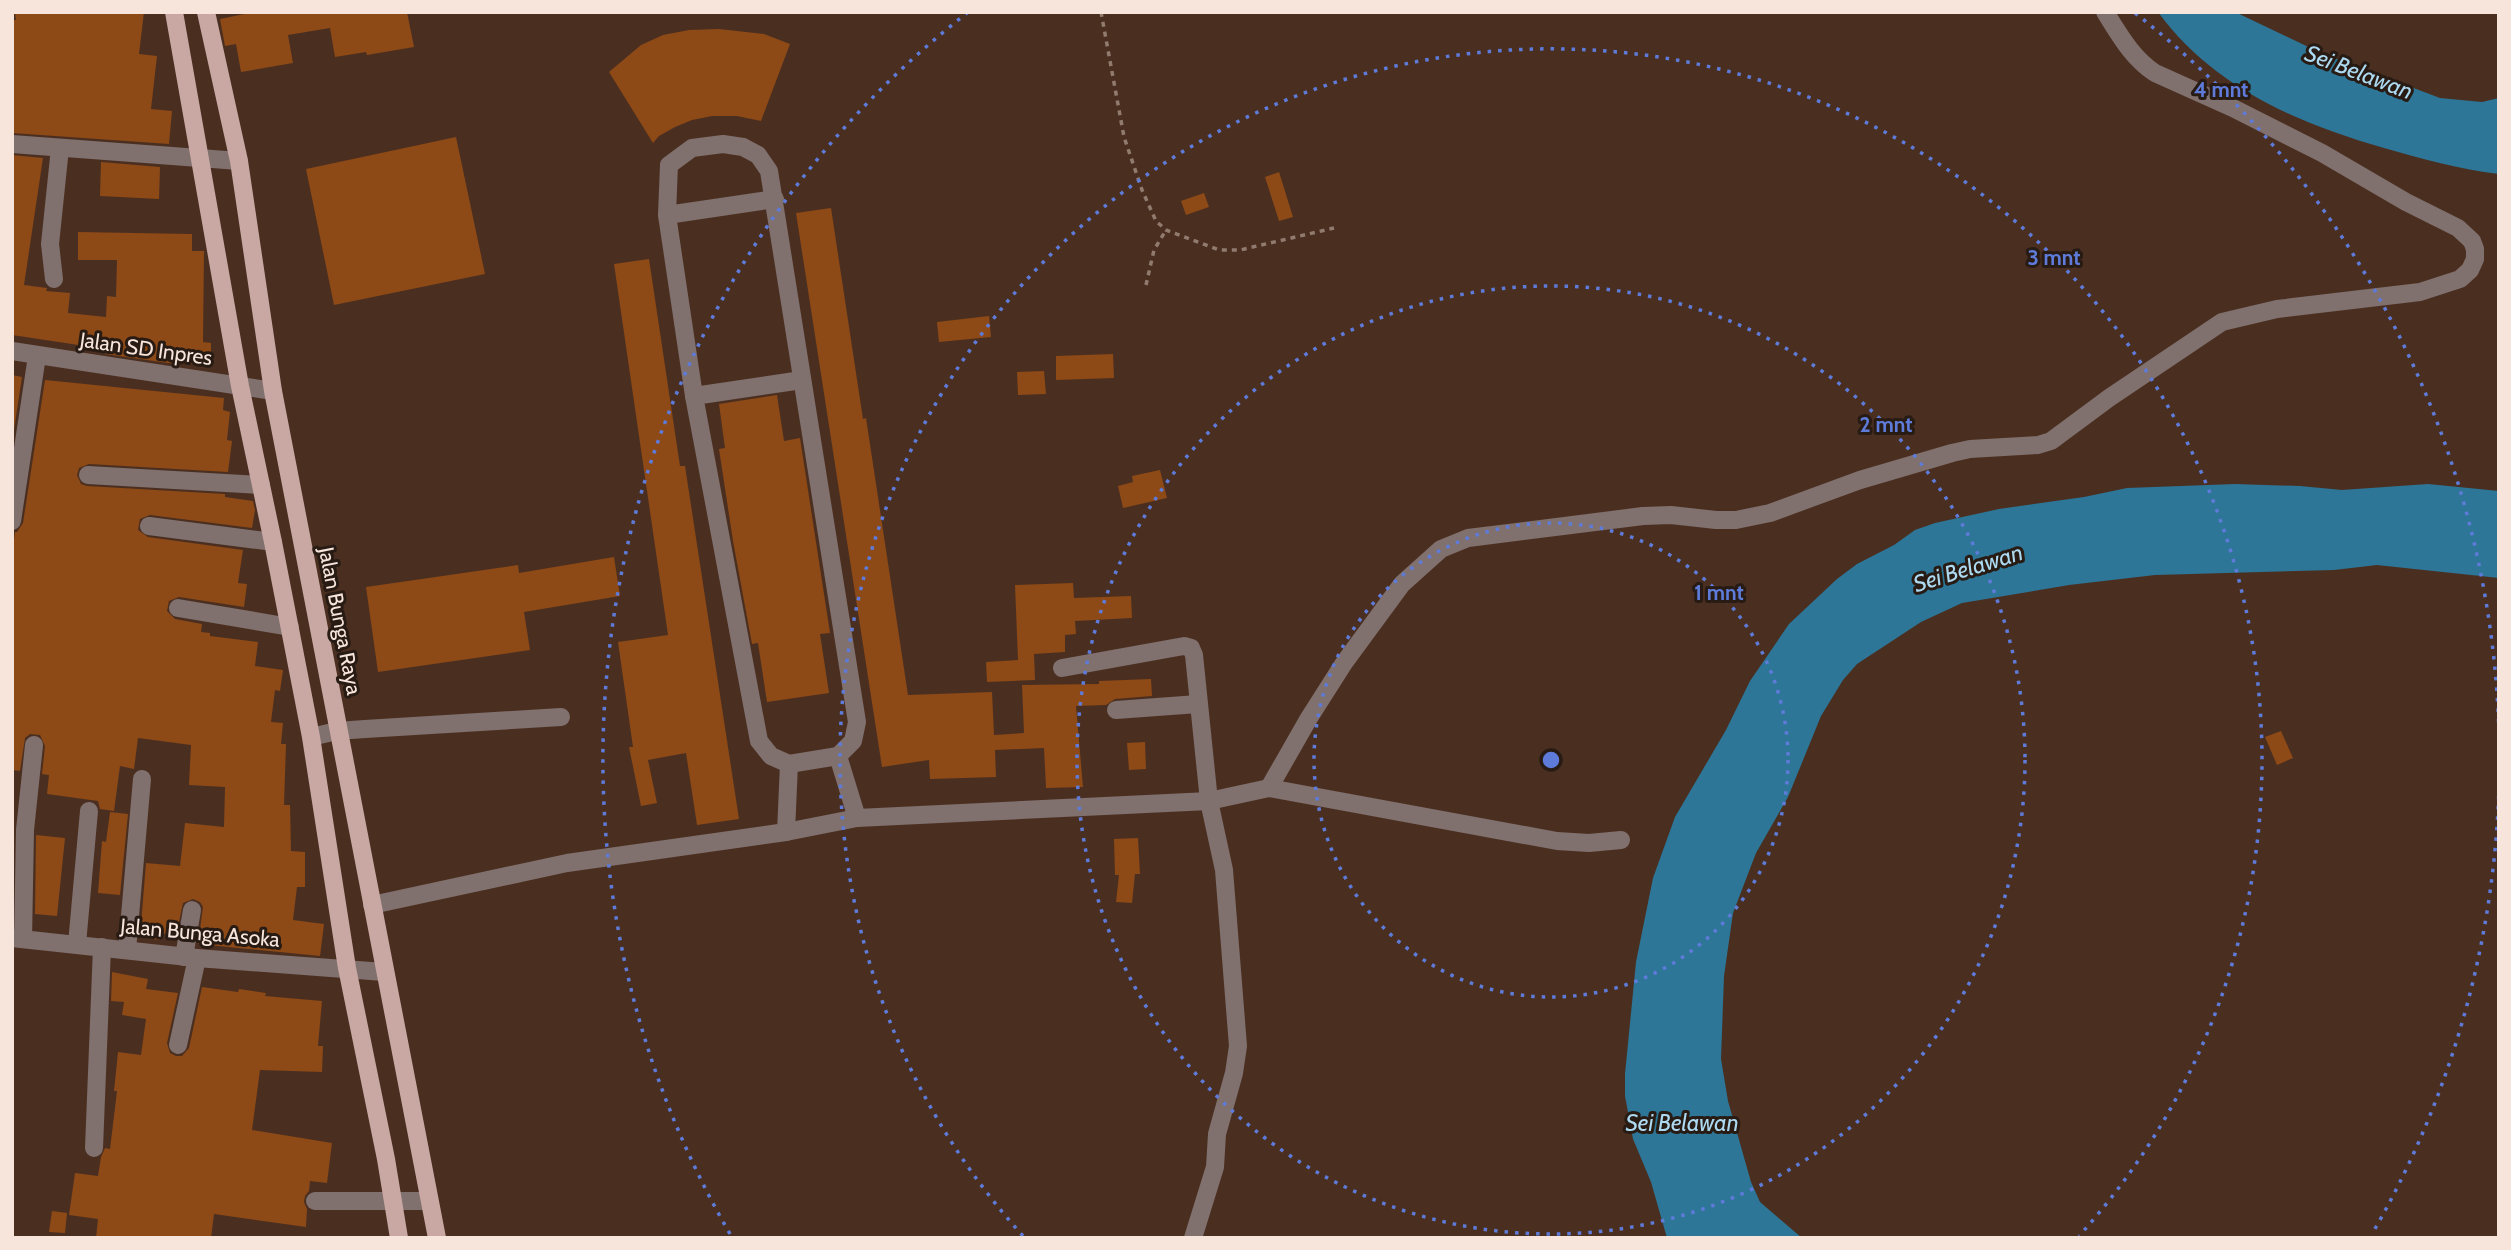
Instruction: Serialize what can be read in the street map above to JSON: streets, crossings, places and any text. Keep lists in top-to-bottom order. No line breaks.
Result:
{"streets":{"main road":["Jalan Bunga Raya"],"street":["Jalan SD Inpres","Jalan Bunga Asoka"]},"crossings":[["Jalan SD Inpres","Jalan Bunga Raya"],["Jalan Bunga Raya","Jalan Bunga Asoka"]],"water":["Sei Belawan"],"rings":["4 mnt","3 mnt","2 mnt","1 mnt"]}
